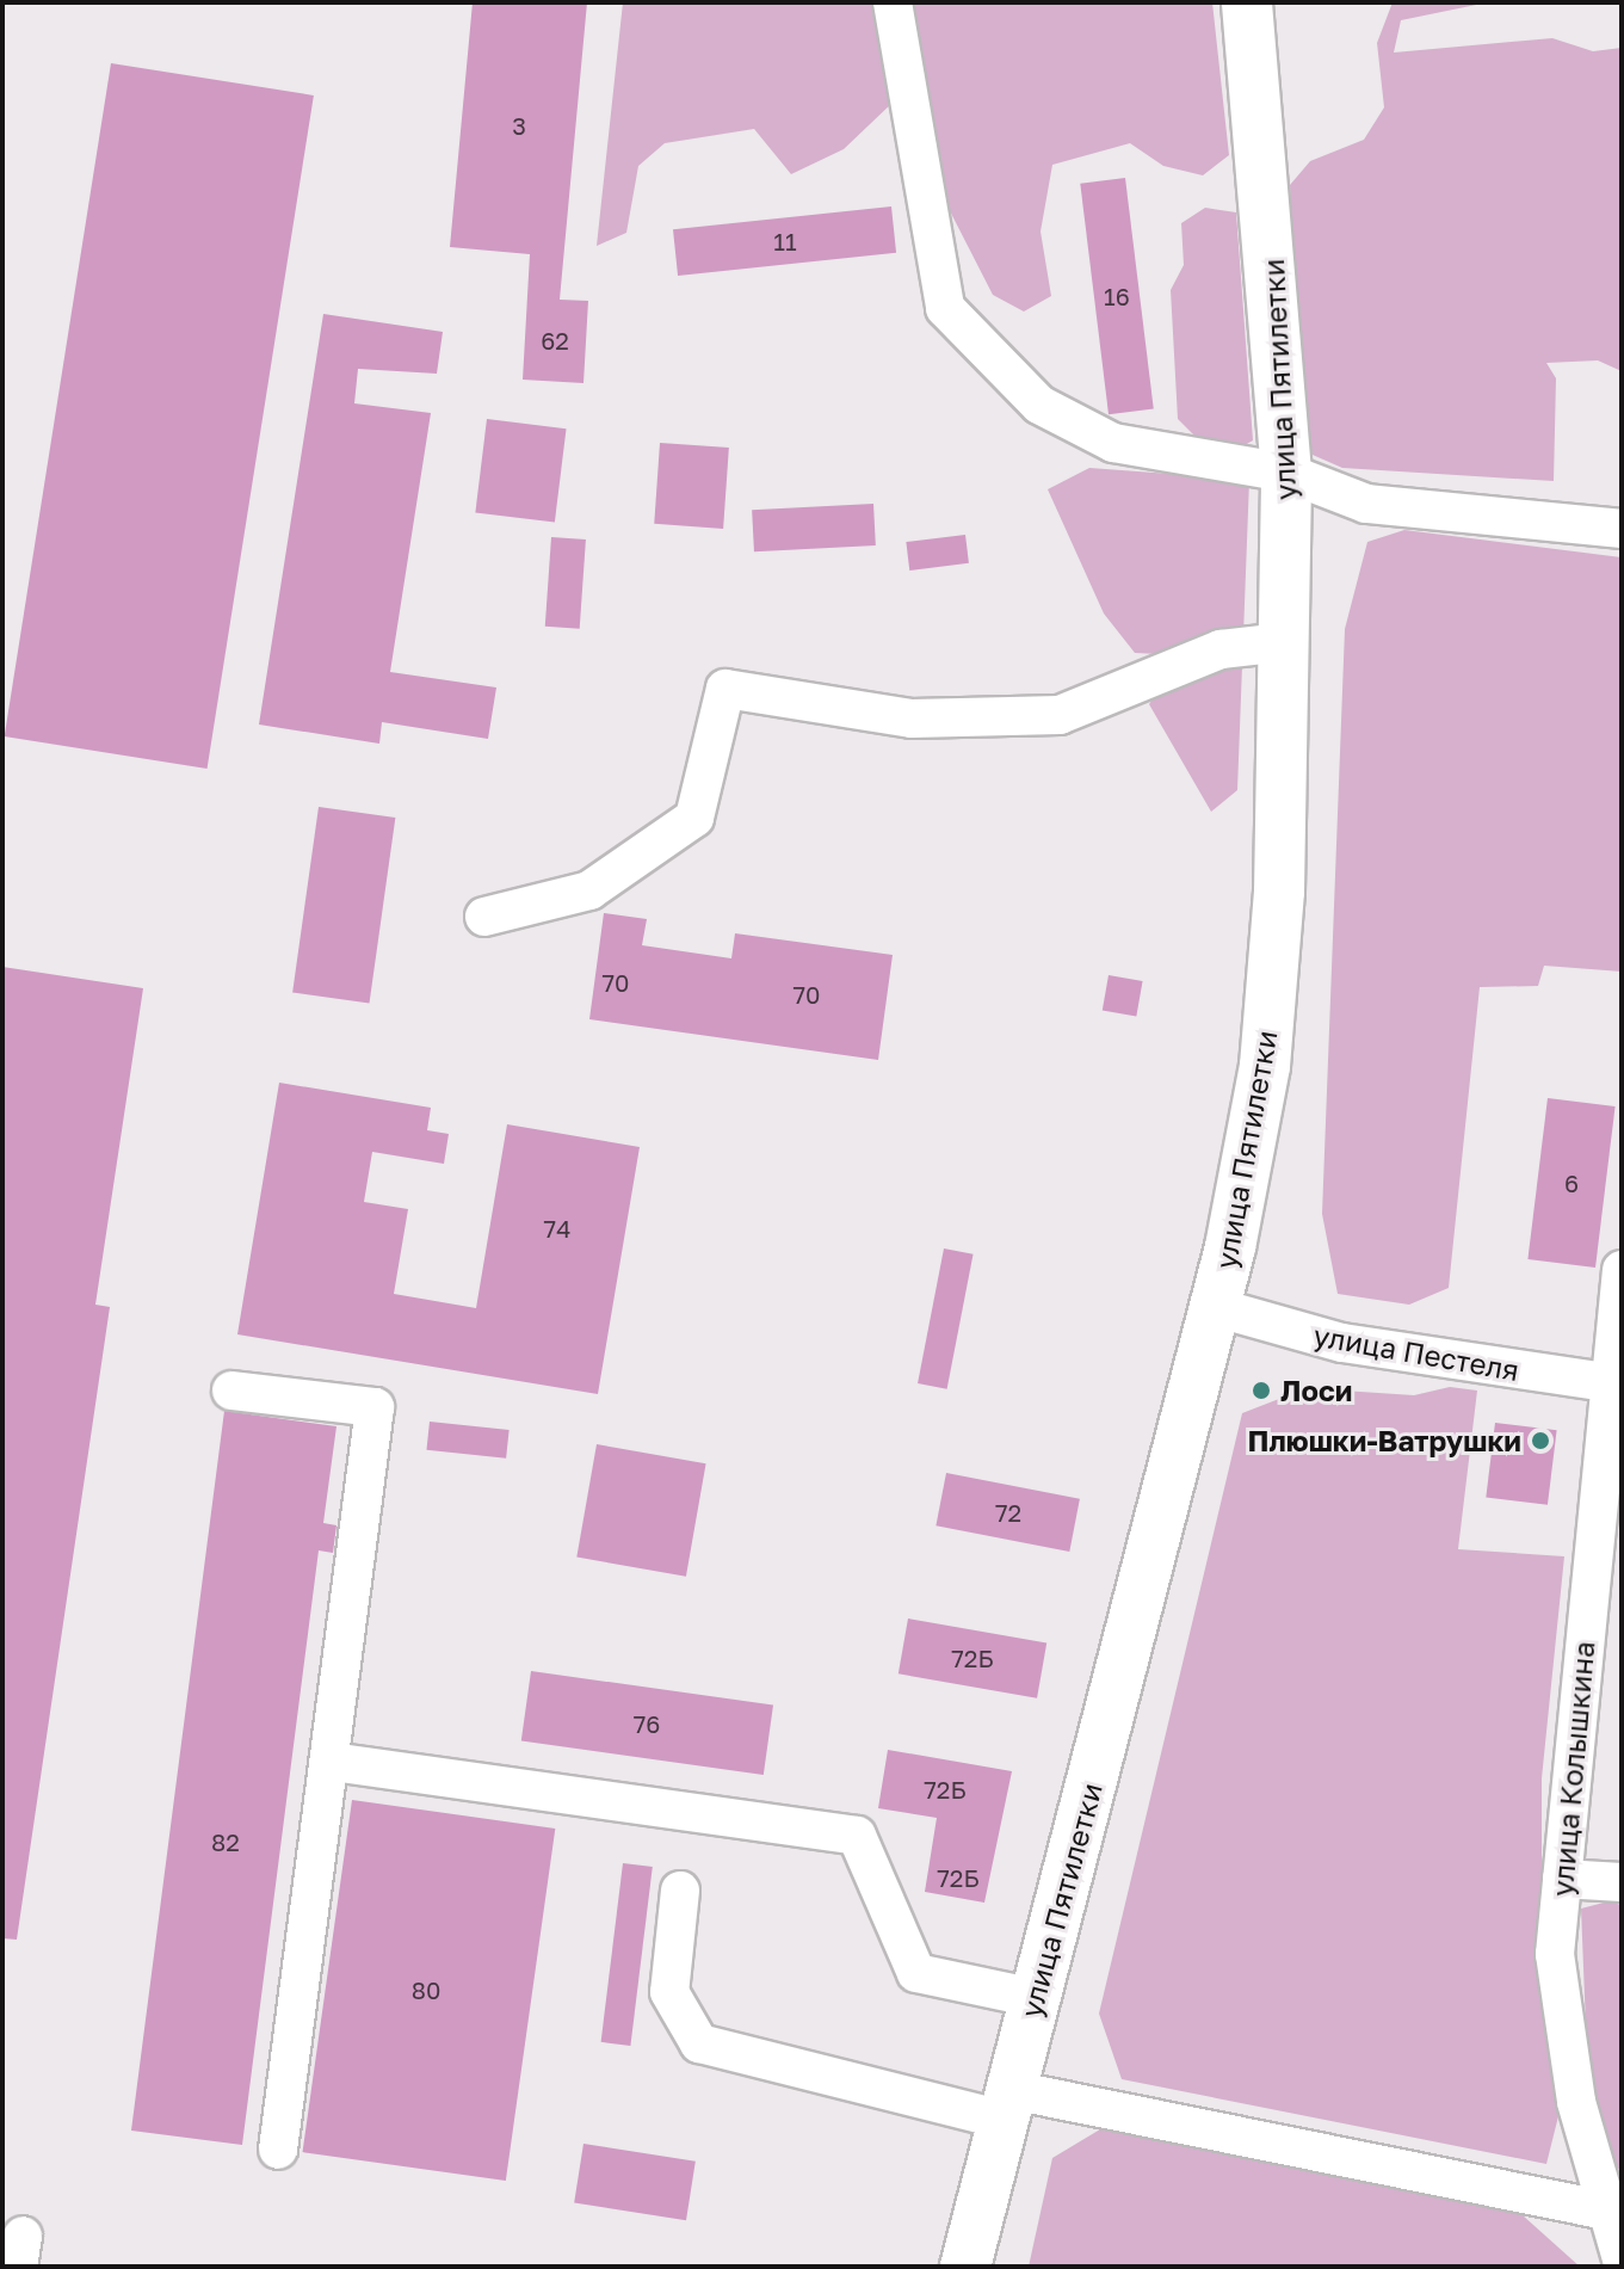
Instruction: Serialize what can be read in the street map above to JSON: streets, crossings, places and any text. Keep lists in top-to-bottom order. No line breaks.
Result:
{"streets":{"main road":["улица Пятилетки"],"street":["улица Пестеля","улица Колышкина"]},"crossings":[["улица Пятилетки","улица Пестеля"],["улица Пестеля","улица Колышкина"]],"places":["Лоси","Плюшки-Ватрушки"],"house_numbers":["3","11","16","62","70","70","6","74","72","72Б","76","72Б","82","72Б","80"]}
